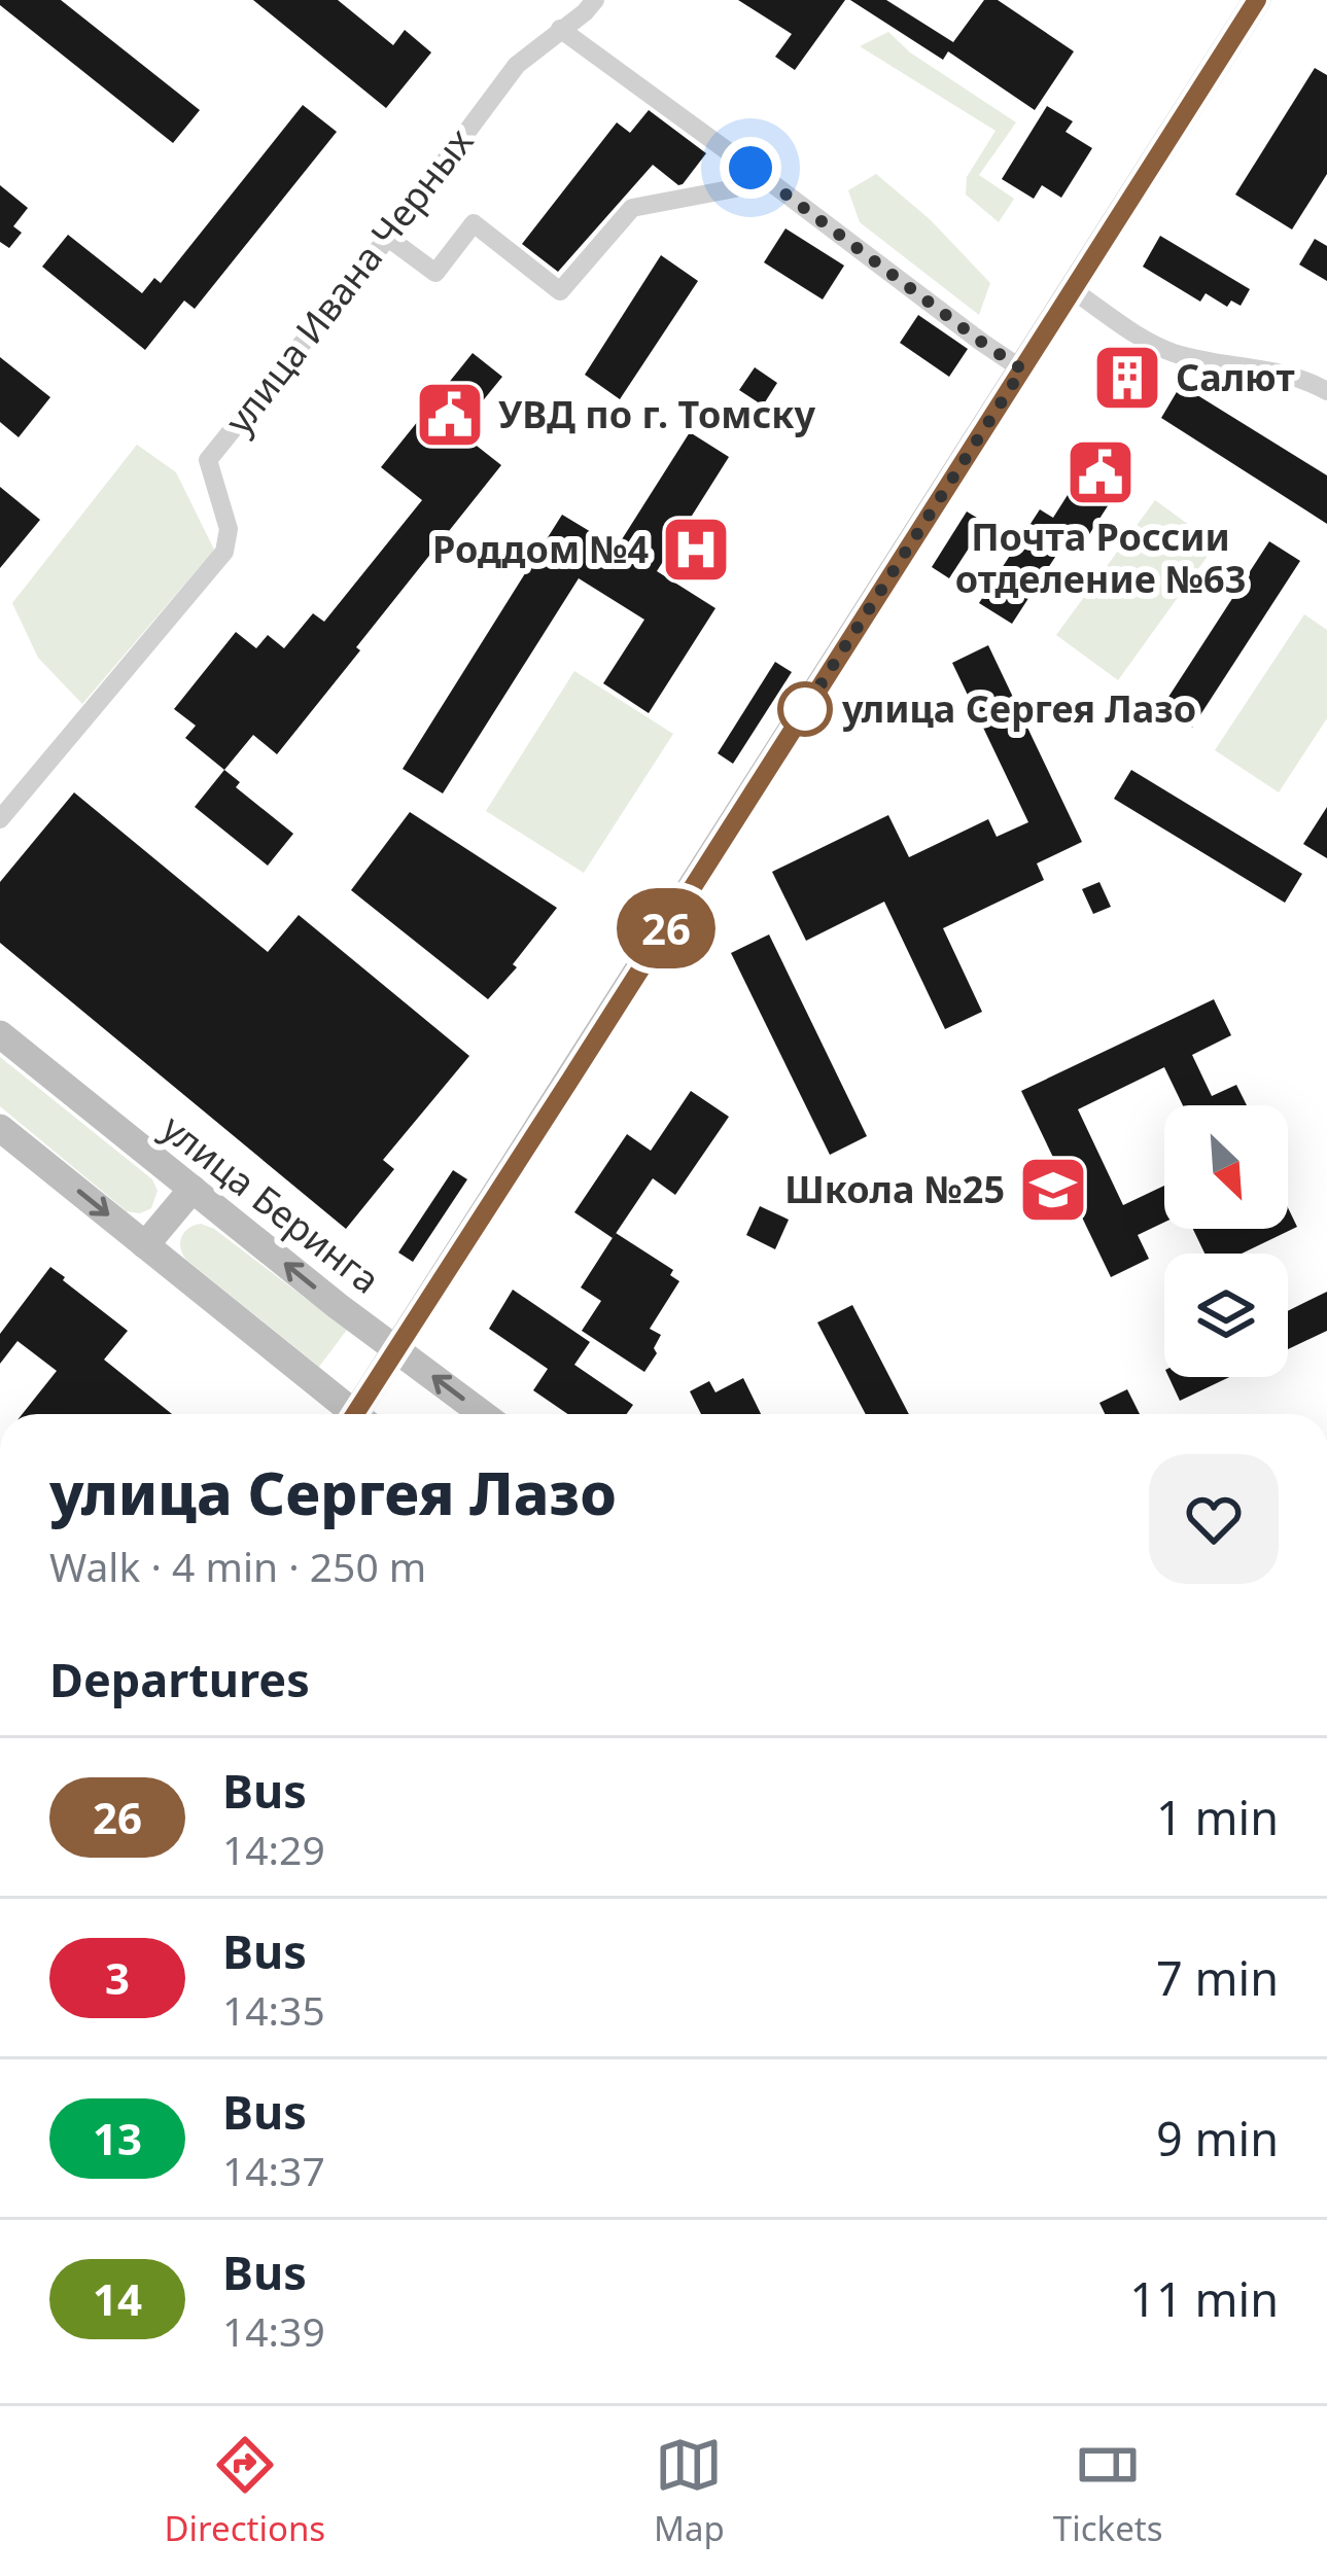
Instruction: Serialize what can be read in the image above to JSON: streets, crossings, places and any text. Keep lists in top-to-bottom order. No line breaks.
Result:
{"streets":{"street":["улица Ивана Черных","улица Беринга"]},"places":{"building":["Салют"],"public building":["УВД по г. Томску","Почта России отделение №63"],"hospital":["Роддом №4"],"other":["улица Сергея Лазо"],"school or university":["Школа №25"]},"lines":["bus line 26"],"north":"bottom right","page":{"on_map":"26","heading":[["улица Сергея Лазо","Walk · 4 min · 250 m"],"Departures"],"list":[{"mark":"26","name":"Bus","note":"14:29","value":"1 min"},{"mark":"3","name":"Bus","note":"14:35","value":"7 min"},{"mark":"13","name":"Bus","note":"14:37","value":"9 min"},{"mark":"14","name":"Bus","note":"14:39","value":"11 min"}],"tabs":["Directions","Map","Tickets"]}}
